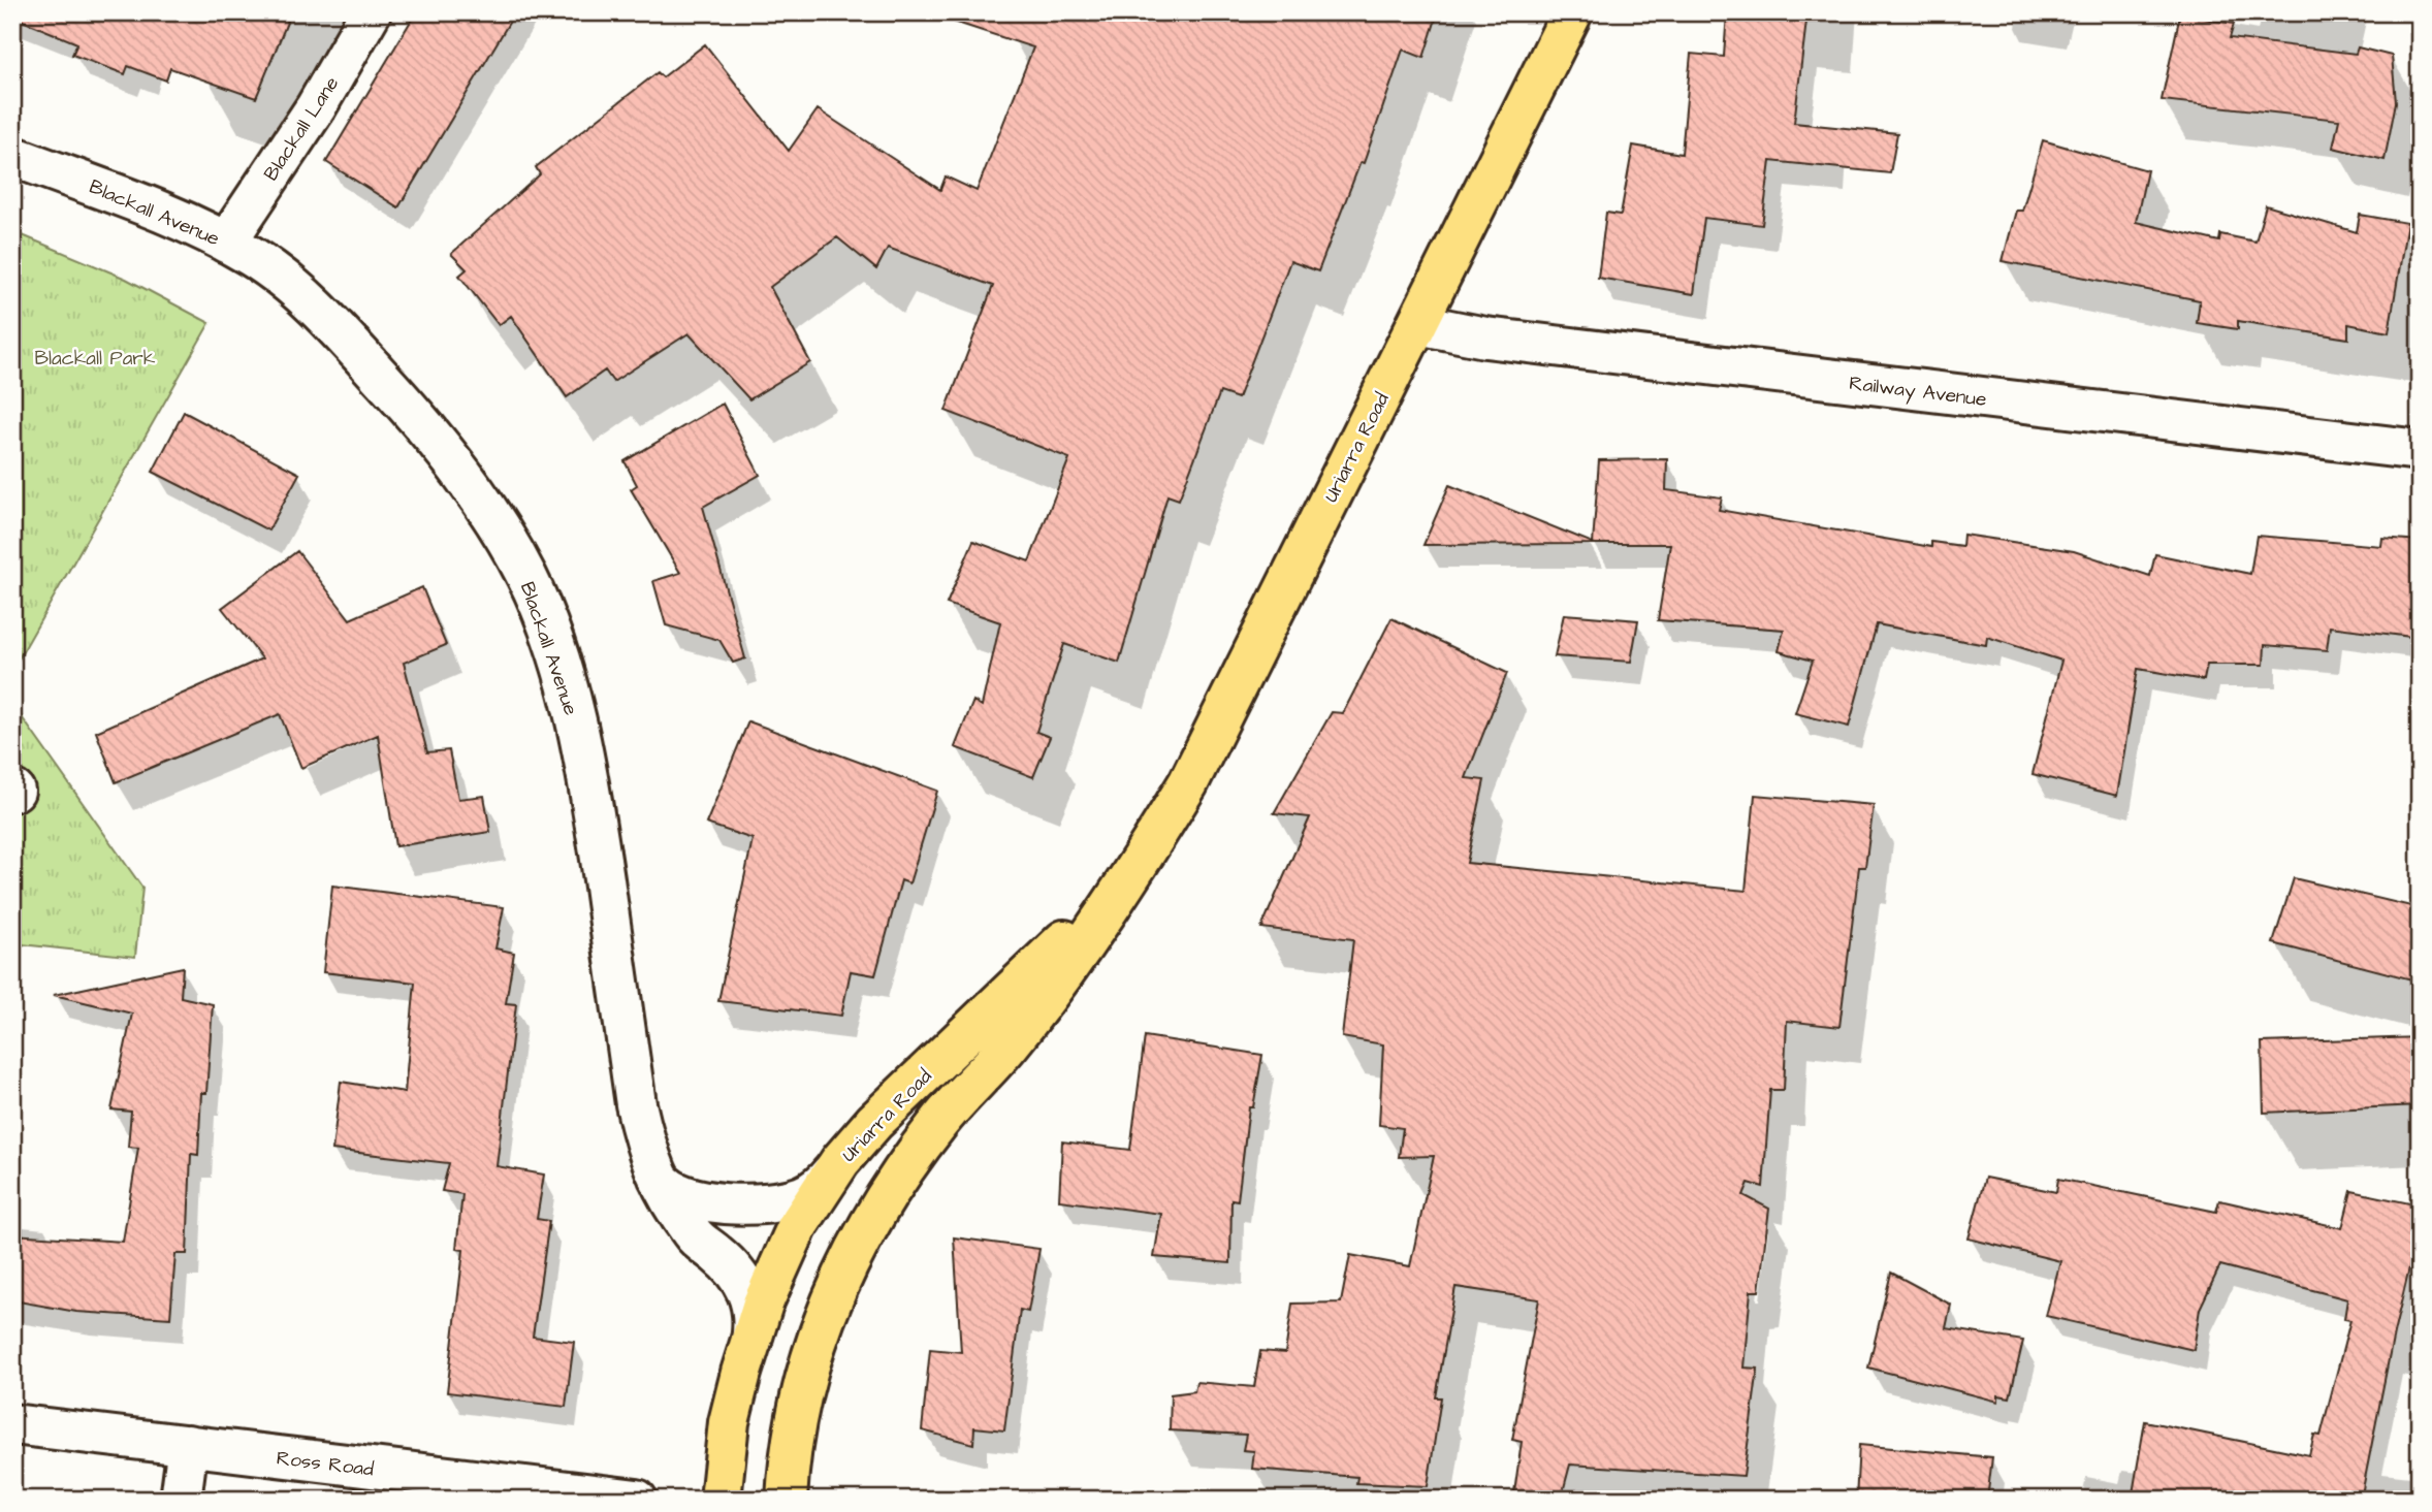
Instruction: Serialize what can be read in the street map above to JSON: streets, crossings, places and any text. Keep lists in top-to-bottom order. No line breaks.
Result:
{"streets":{"main road":["Uriarra Road"],"street":["Blackall Lane","Blackall Avenue","Railway Avenue","Ross Road"]},"crossings":[["Blackall Lane","Blackall Avenue"],["Blackall Avenue","Uriarra Road"],["Railway Avenue","Uriarra Road"]],"parks":["Blackall Park"]}
